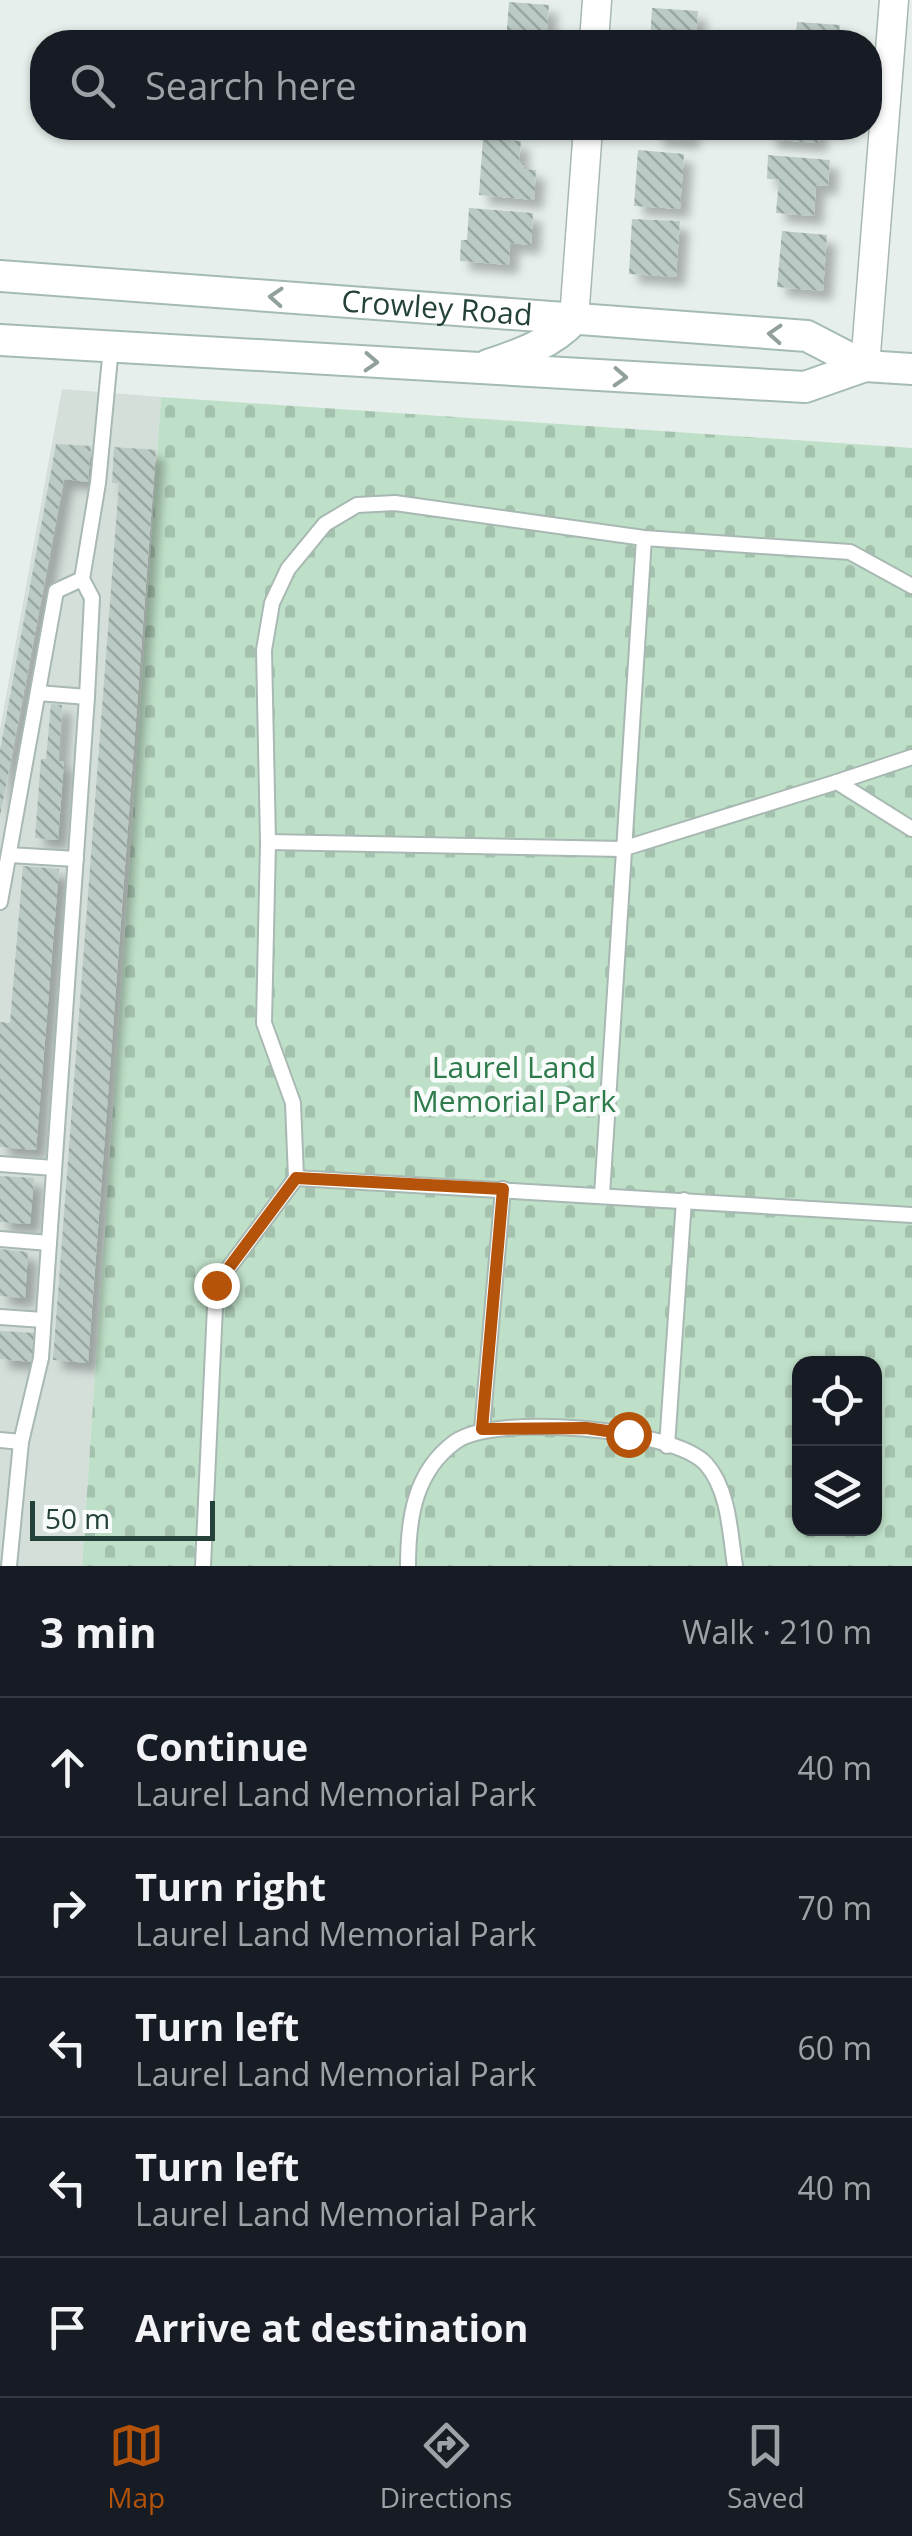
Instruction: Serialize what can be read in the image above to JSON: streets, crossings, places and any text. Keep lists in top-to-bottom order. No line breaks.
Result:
{"streets":{"main road":["Crowley Road"]},"parks":["Laurel Land Memorial Park"],"scale_bar":"50 m","page":{"search":"Search here","scale":"50 m","heading":["3 min","Walk · 210 m"],"list":[["Continue","Laurel Land Memorial Park","40 m"],["Turn right","Laurel Land Memorial Park","70 m"],["Turn left","Laurel Land Memorial Park","60 m"],["Turn left","Laurel Land Memorial Park","40 m"],"Arrive at destination"],"nav":["Map","Directions","Saved"]}}
